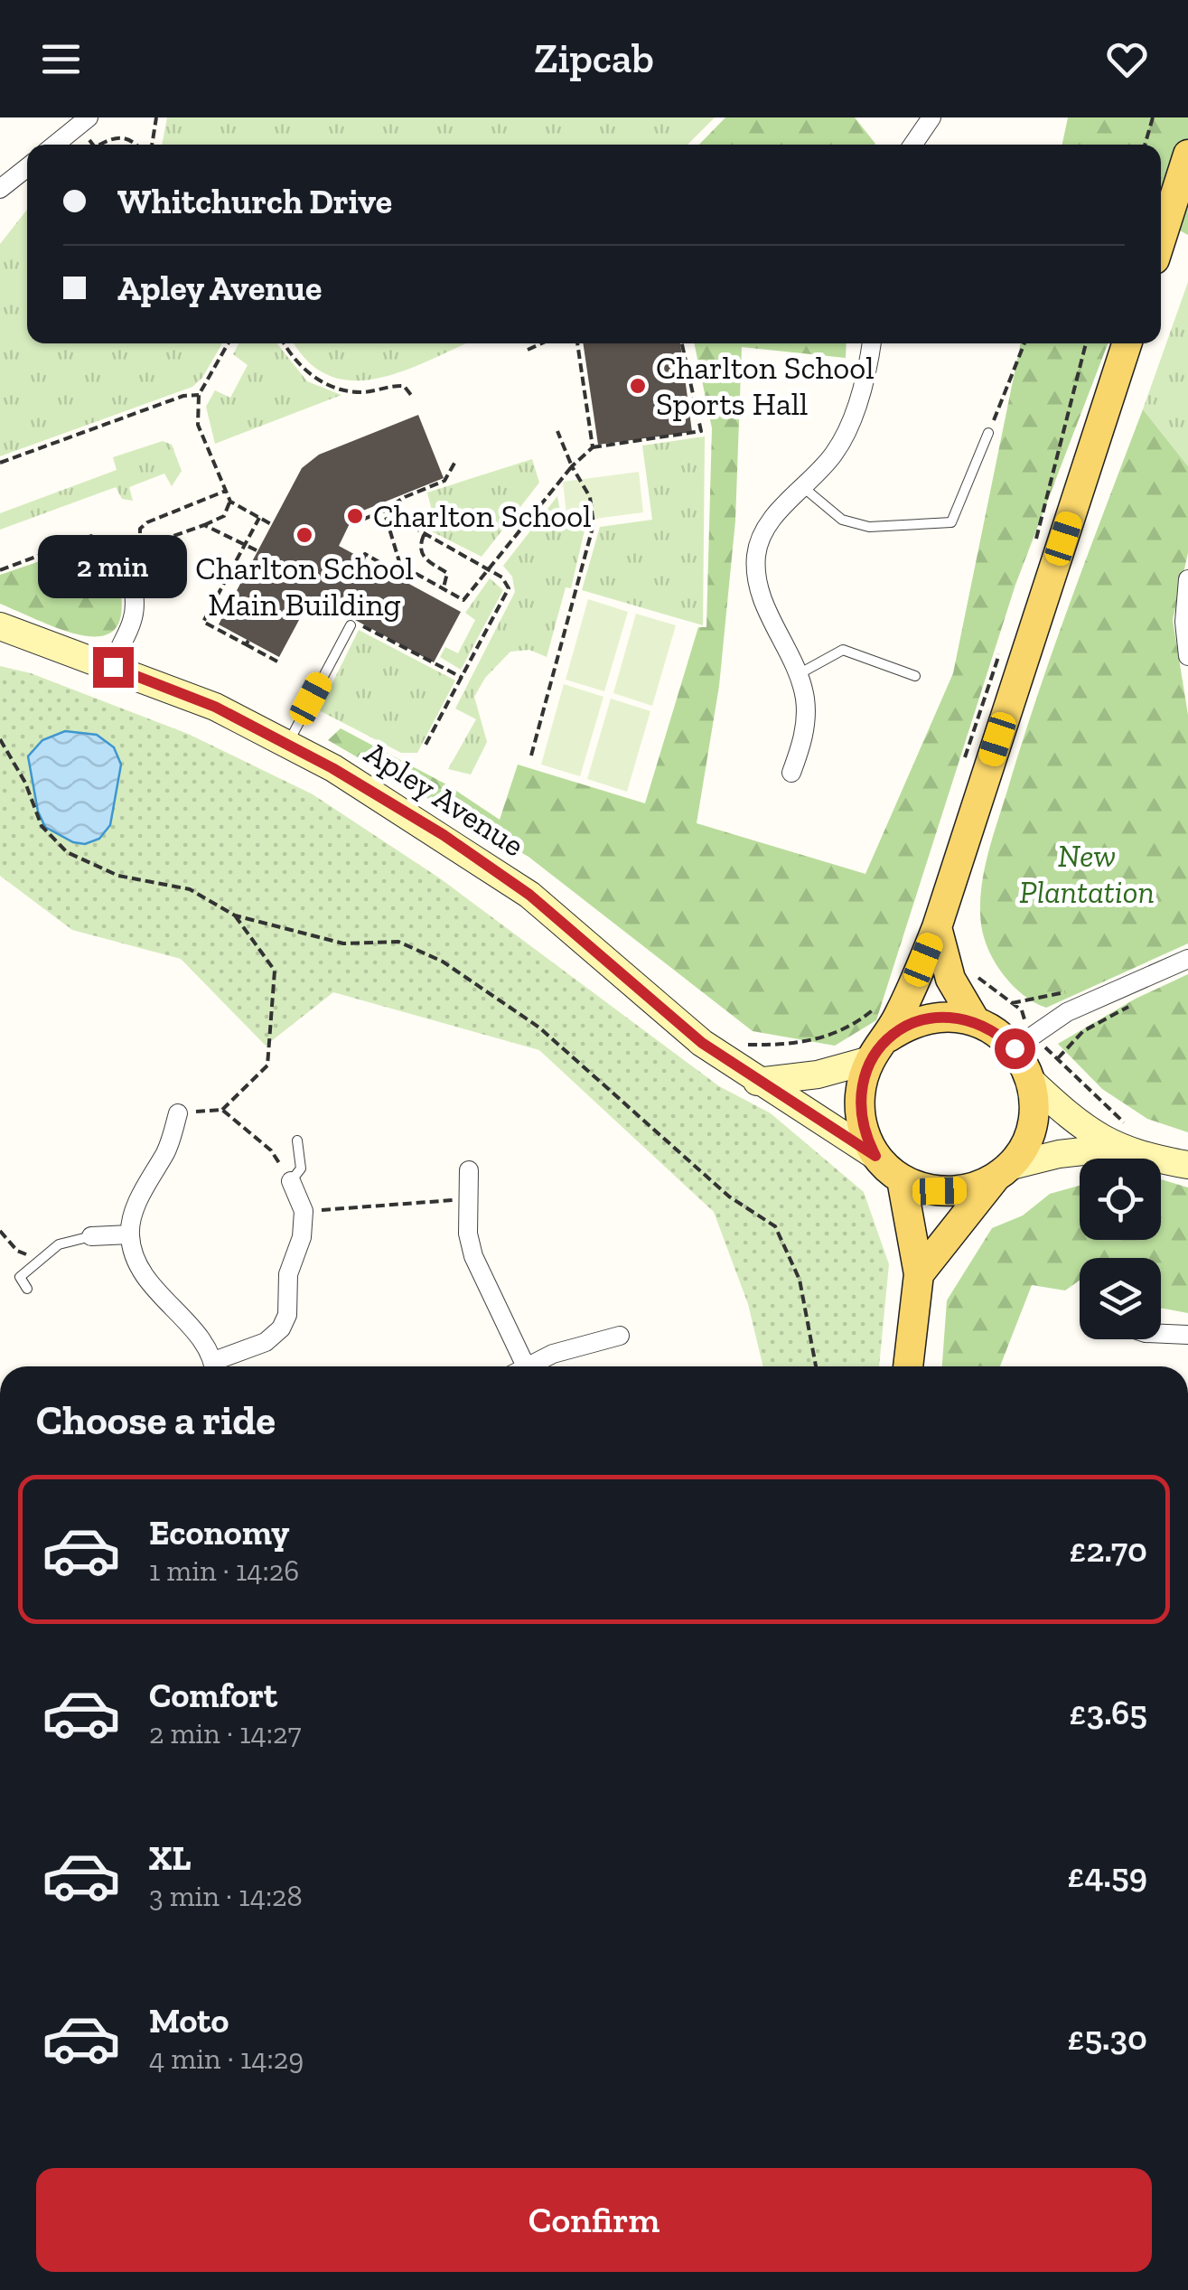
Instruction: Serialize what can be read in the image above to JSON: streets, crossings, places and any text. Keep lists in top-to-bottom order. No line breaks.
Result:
{"streets":{"street":["Apley Avenue"]},"parks":["New Plantation"],"places":["Charlton School Sports Hall","Charlton School","Charlton School Main Building"],"page":{"header":"Zipcab","banner":["Whitchurch Drive","Apley Avenue"],"bubble":"2 min","heading":"Choose a ride","list":[{"name":"Economy","note":"1 min · 14:26","value":"£2.70"},{"name":"Comfort","note":"2 min · 14:27","value":"£3.65"},{"name":"XL","note":"3 min · 14:28","value":"£4.59"},{"name":"Moto","note":"4 min · 14:29","value":"£5.30"}],"buttons":"Confirm"}}
